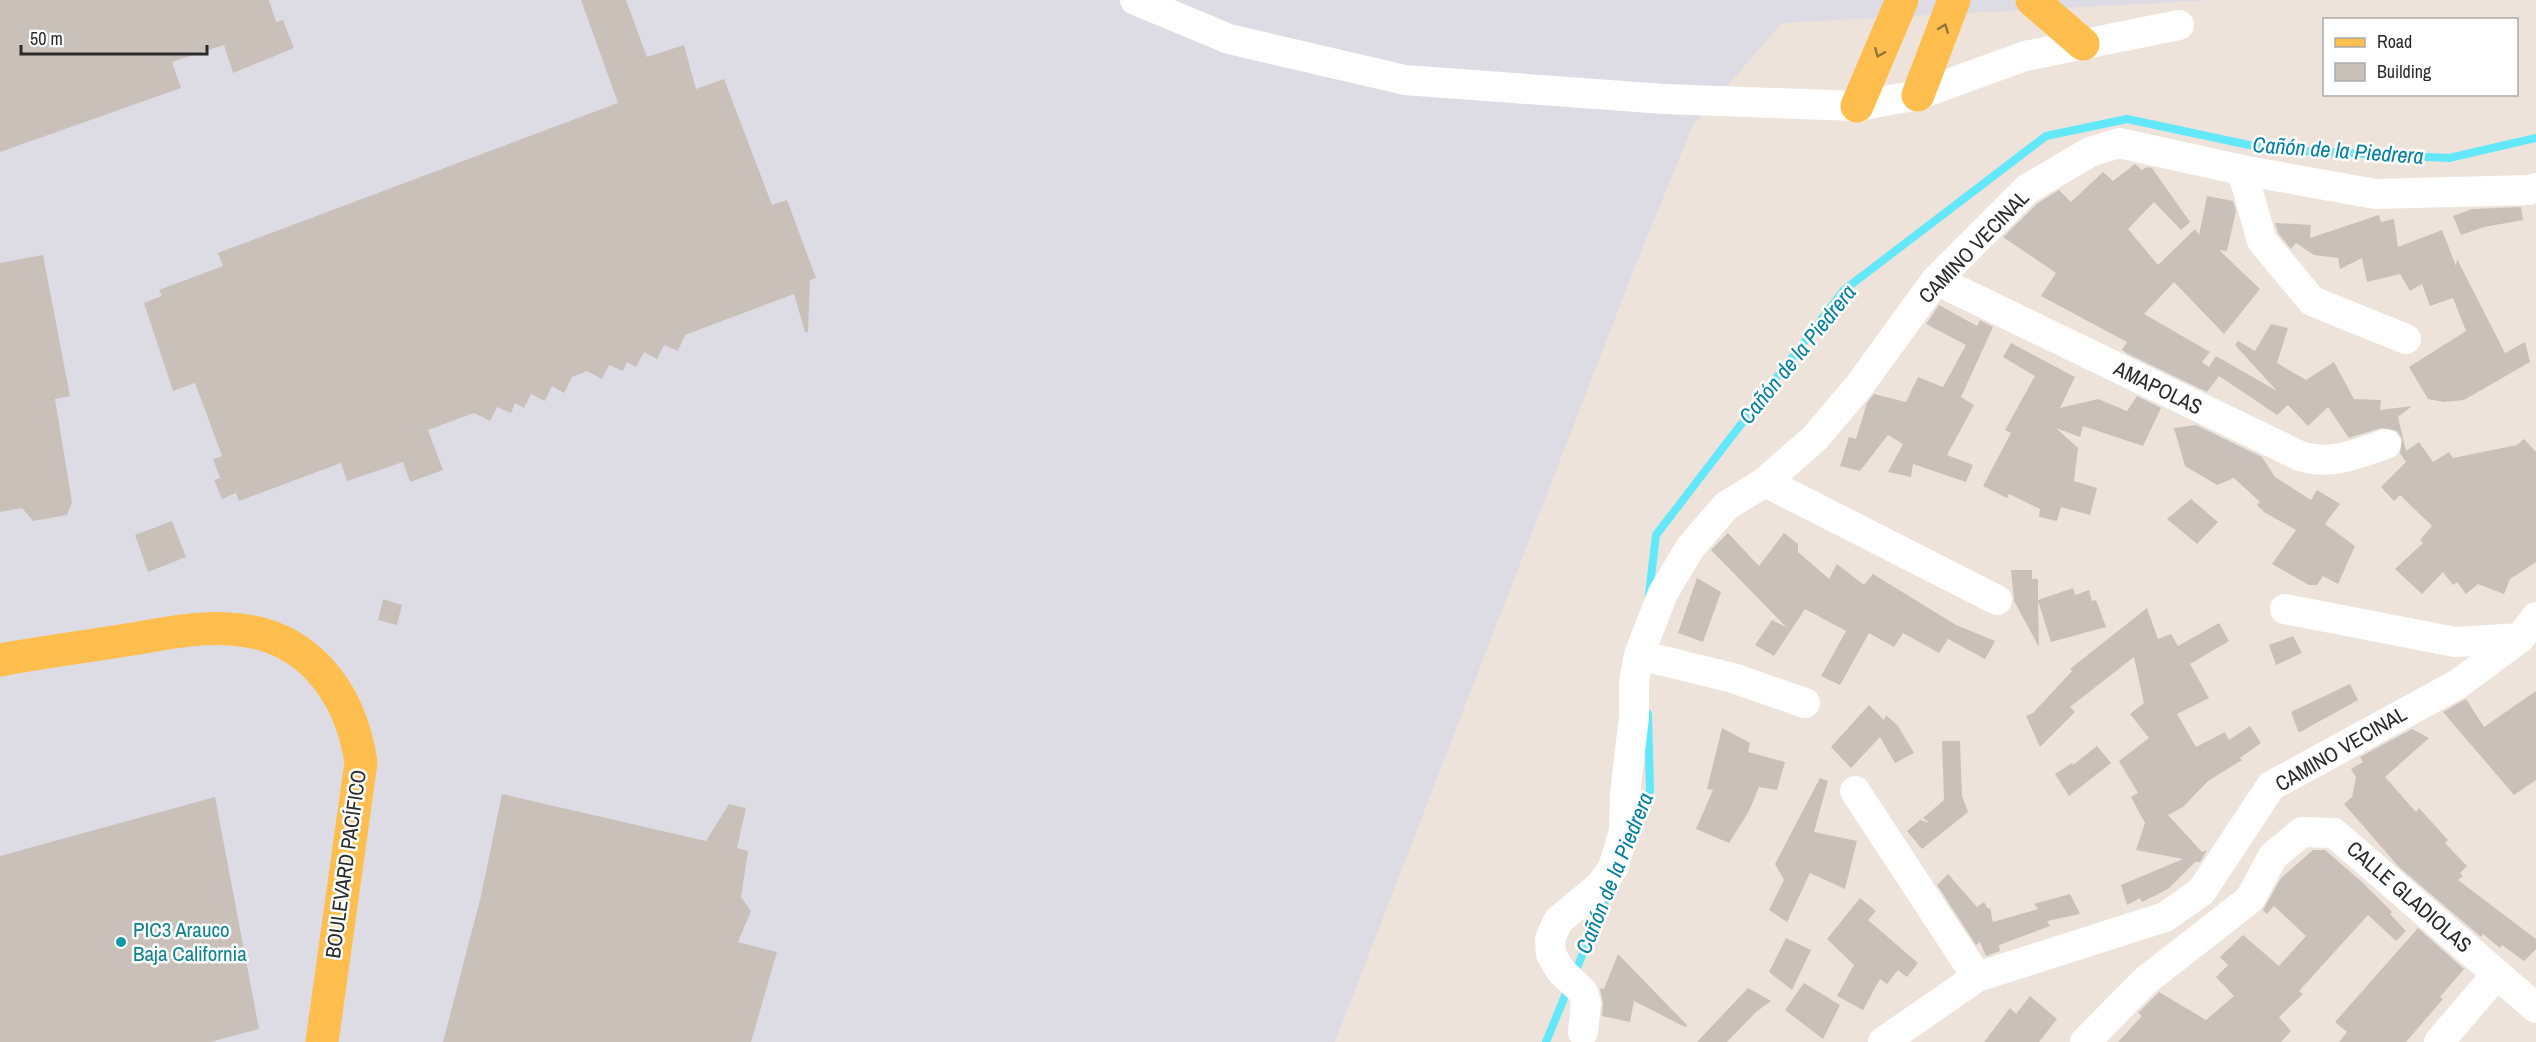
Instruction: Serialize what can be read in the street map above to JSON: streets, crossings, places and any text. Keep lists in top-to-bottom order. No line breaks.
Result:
{"streets":{"main road":["BOULEVARD PACÍFICO"],"street":["CAMINO VECINAL","AMAPOLAS","CALLE GLADIOLAS"]},"crossings":[["CAMINO VECINAL","AMAPOLAS"]],"water":["Cañón de la Piedrera"],"places":["PIC3 Arauco Baja California"],"legend":["Road","Building"],"scale_bar":"50 m"}
